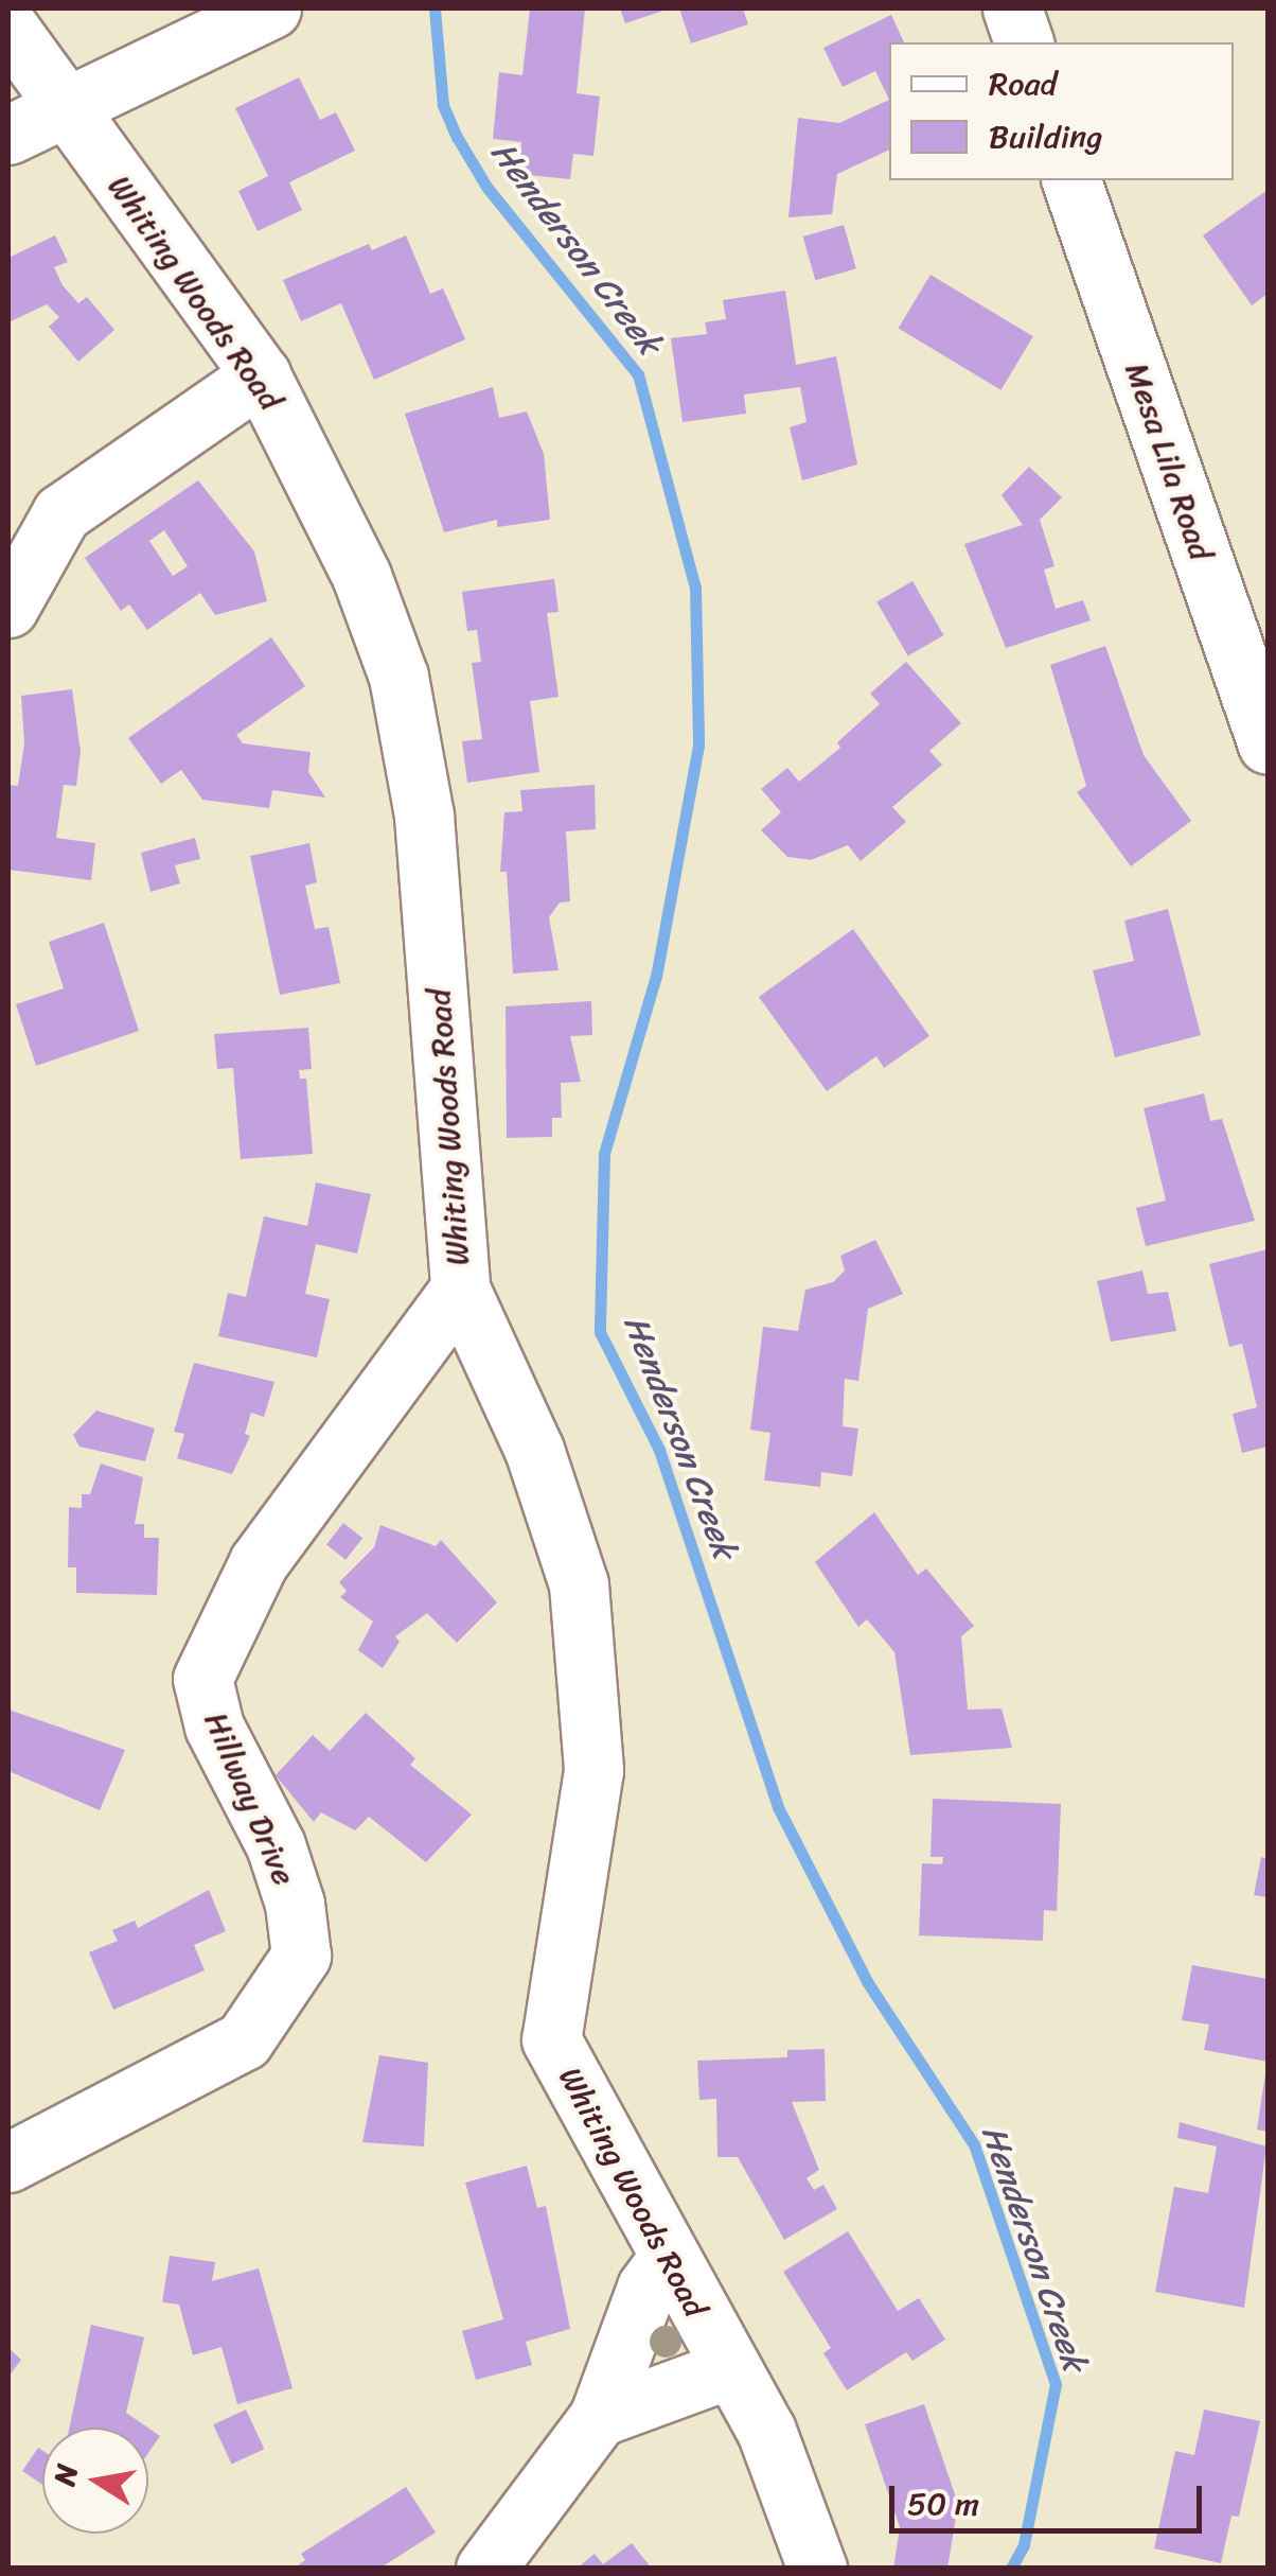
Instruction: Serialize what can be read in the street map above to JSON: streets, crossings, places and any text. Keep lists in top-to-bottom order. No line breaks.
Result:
{"streets":{"street":["Whiting Woods Road","Mesa Lila Road","Hillway Drive"]},"crossings":[["Whiting Woods Road","Hillway Drive"]],"water":["Henderson Creek"],"legend":["Road","Building"],"scale_bar":"50 m","north":"left"}
